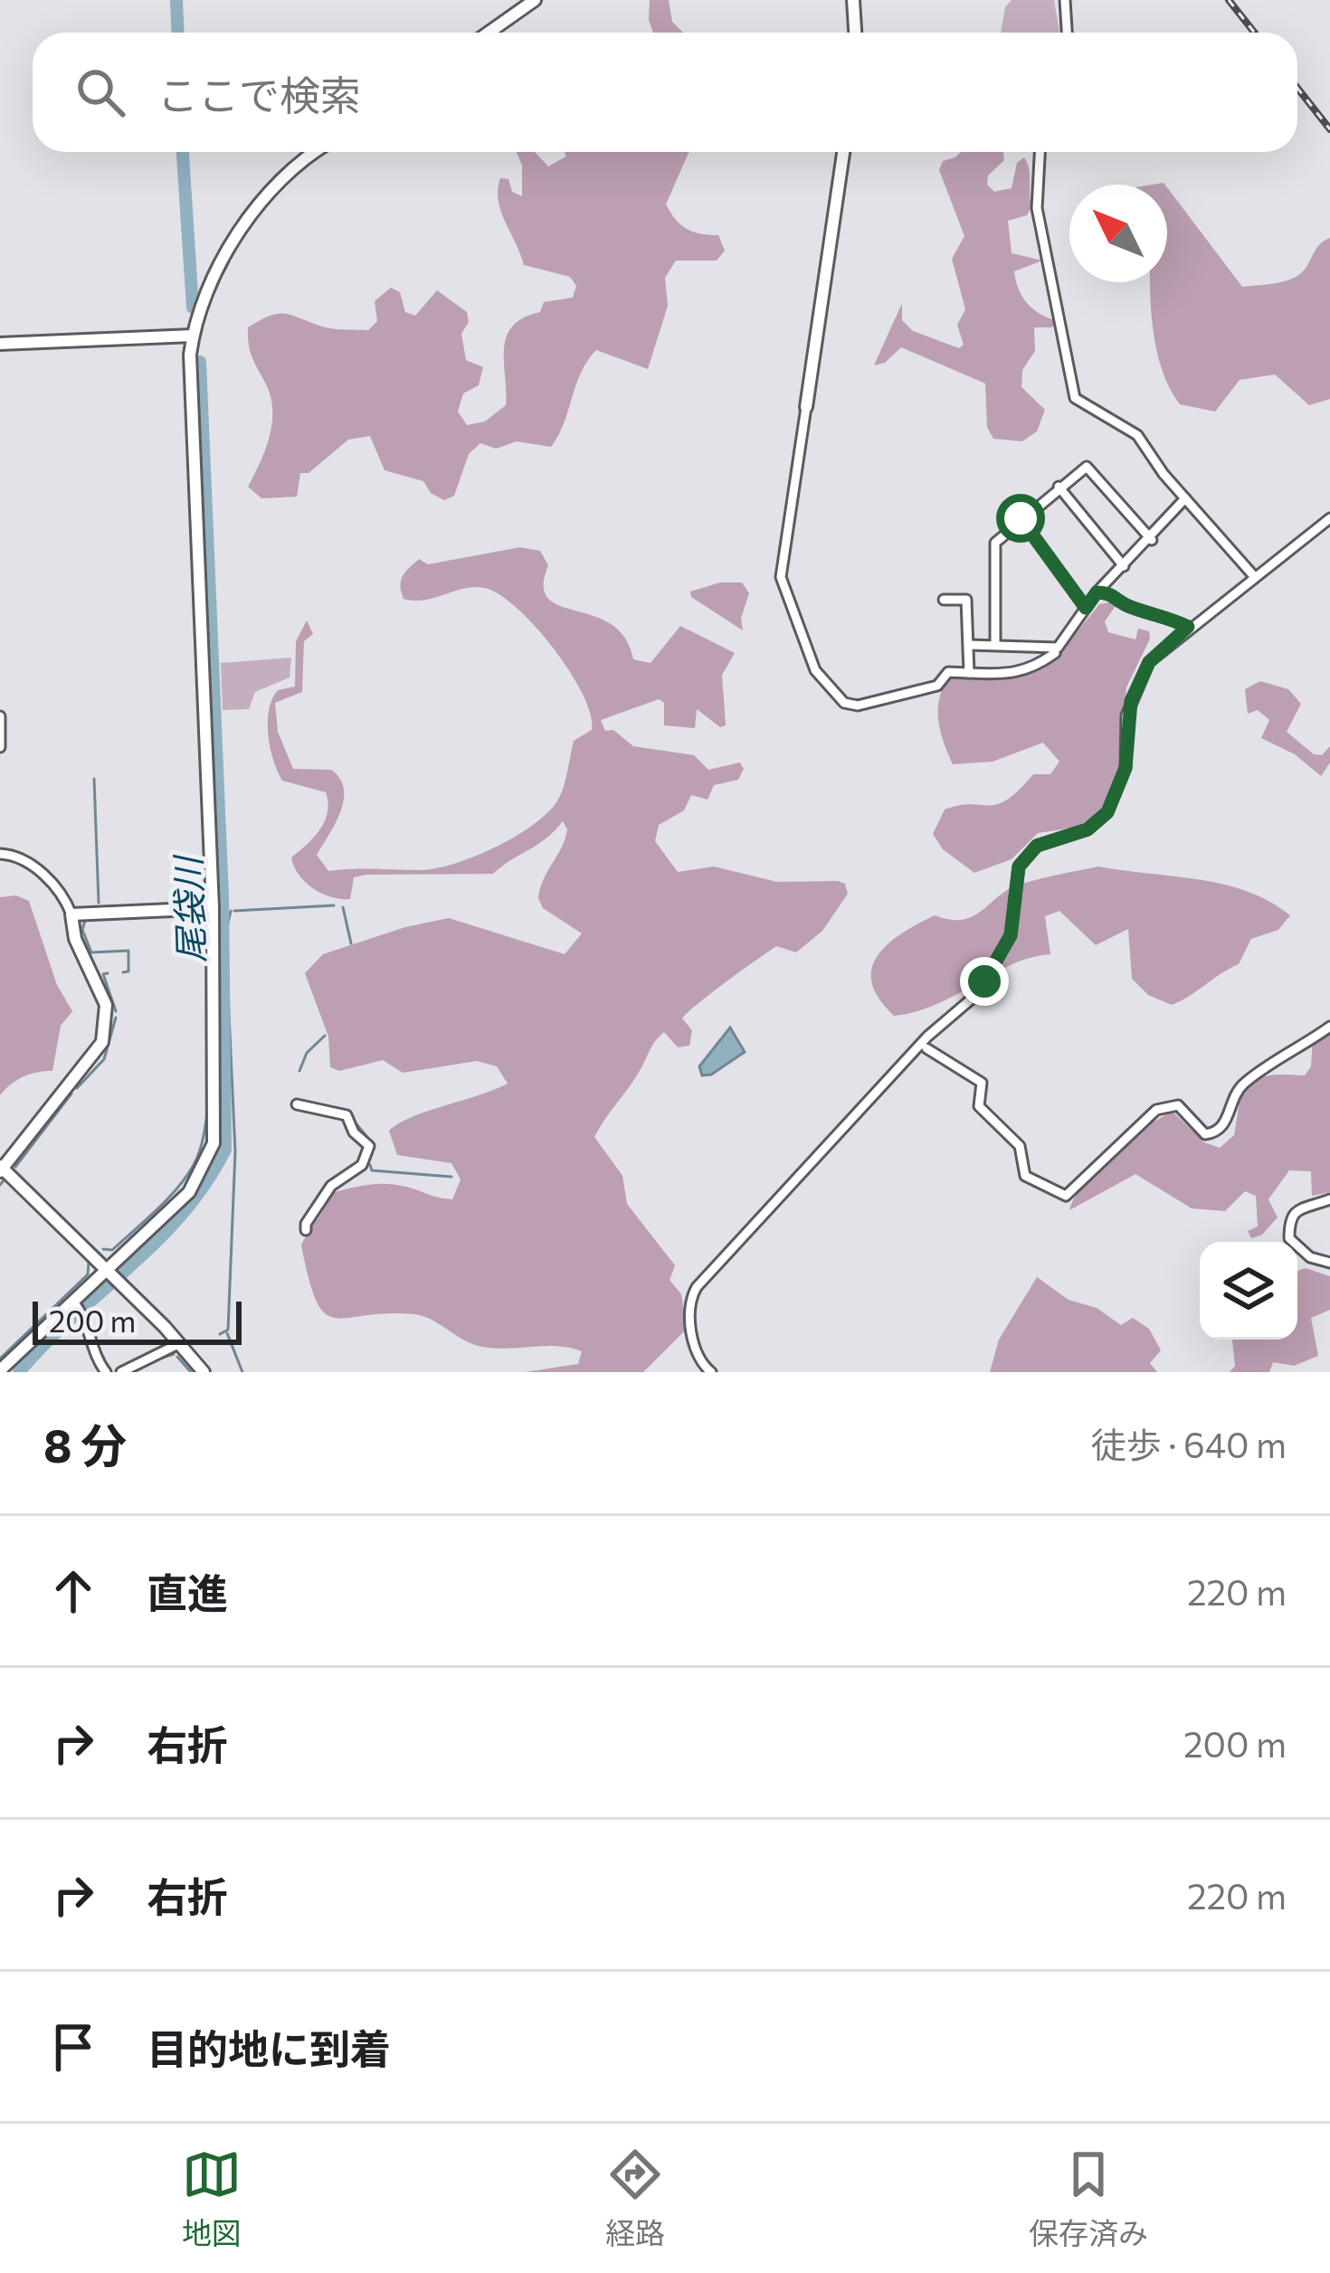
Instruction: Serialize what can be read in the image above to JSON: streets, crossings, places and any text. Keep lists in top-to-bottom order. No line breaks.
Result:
{"water":["尾袋川"],"scale_bar":"200 m","north":"top left","page":{"search":"ここで検索","scale":"200 m","heading":["8 分","徒歩 · 640 m"],"list":[["直進","220 m"],["右折","200 m"],["右折","220 m"],"目的地に到着"],"nav":["地図","経路","保存済み"]}}
